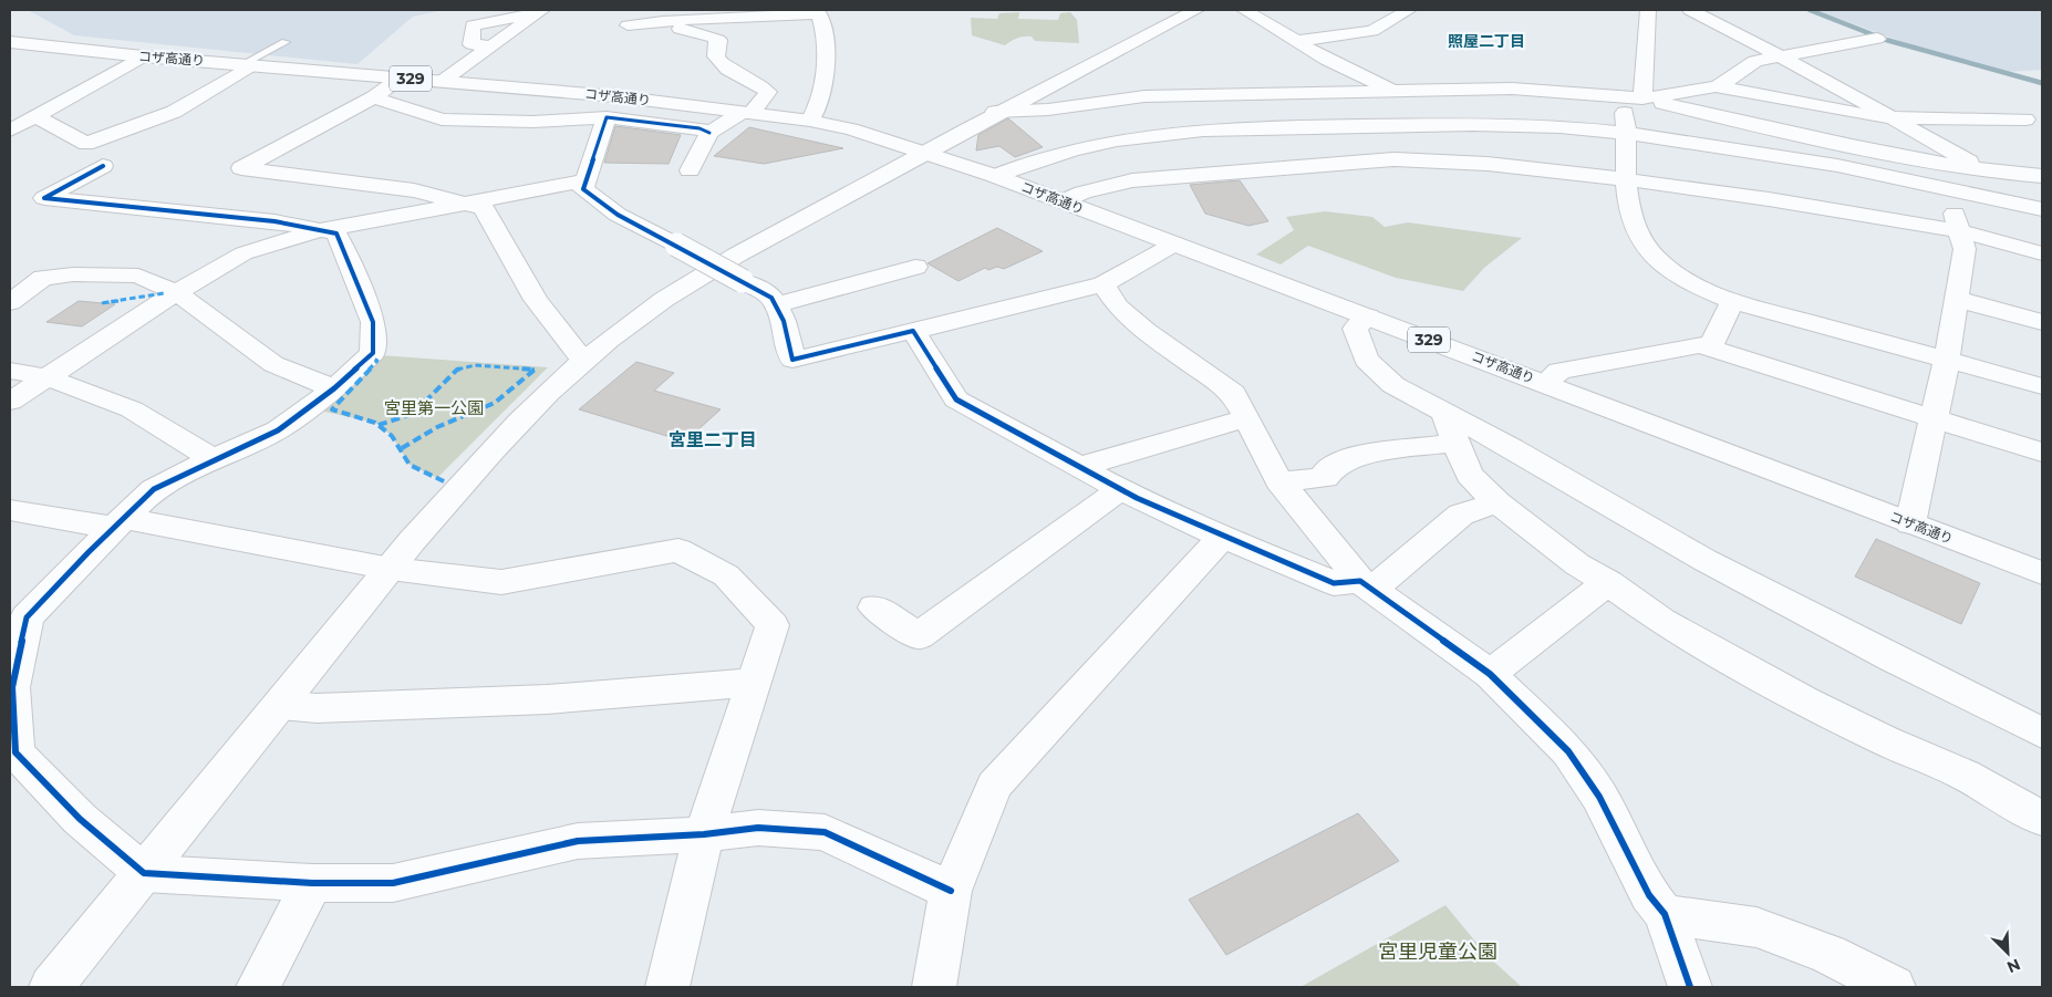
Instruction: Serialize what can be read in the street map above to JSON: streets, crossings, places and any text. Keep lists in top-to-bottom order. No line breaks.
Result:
{"streets":{"main road":["コザ高通り","329"]},"districts":["照屋二丁目","宮里二丁目"],"parks":["宮里第一公園","宮里児童公園"],"north":"bottom right"}
